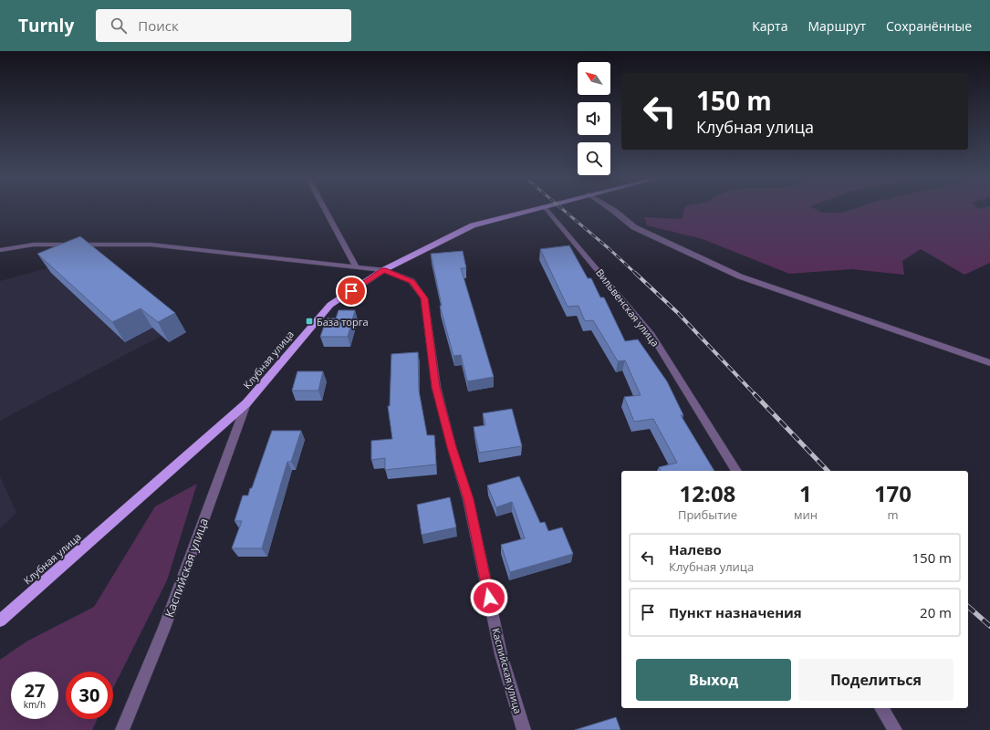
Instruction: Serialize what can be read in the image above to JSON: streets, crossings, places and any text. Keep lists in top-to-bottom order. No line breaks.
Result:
{"streets":{"main road":["Клубная улица"],"street":["Вильвенская улица","Каспийская улица"]},"crossings":[["Клубная улица","Каспийская улица"]],"places":{"transit":["База торга"]},"north":"top left","page":{"header":"Turnly","search":"Поиск","nav":["Карта","Маршрут","Сохранённые"],"turn":["150 m","Клубная улица"],"eta":["12:08","Прибытие","1","мин","170","m"],"list":[{"name":"Налево","note":"Клубная улица","value":"150 m"},{"name":"Пункт назначения","value":"20 m"}],"buttons":["Выход","Поделиться"],"speed":"27 km/h","limit":"30"}}
